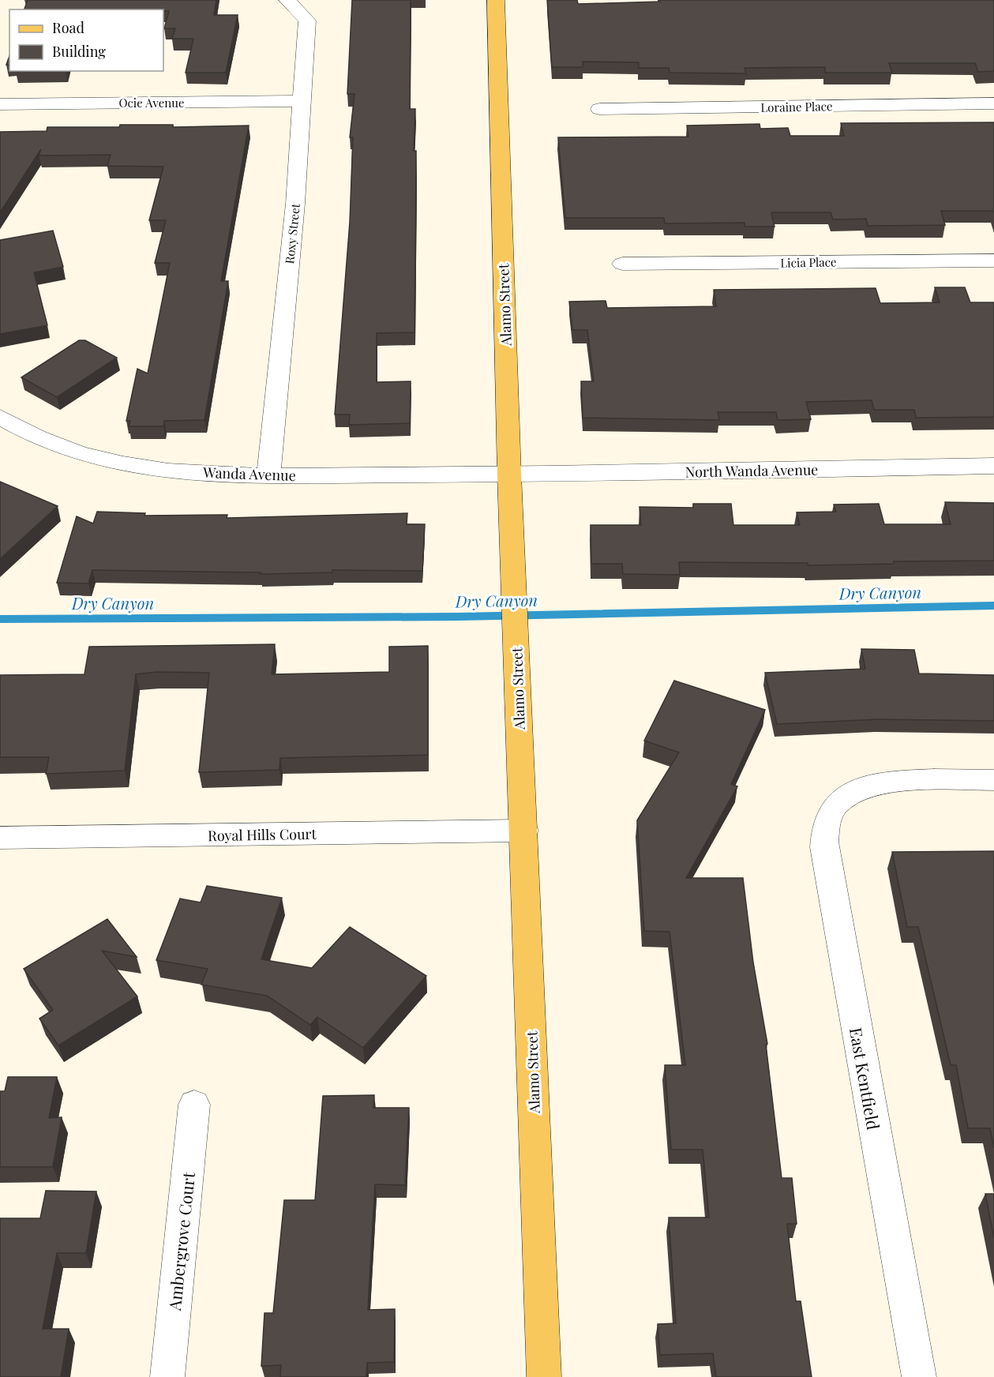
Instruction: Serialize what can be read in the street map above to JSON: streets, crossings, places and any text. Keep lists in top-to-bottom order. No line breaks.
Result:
{"streets":{"main road":["Alamo Street"],"street":["Ocie Avenue","Loraine Place","Roxy Street","Licia Place","North Wanda Avenue","Wanda Avenue","Royal Hills Court","East Kentfield","Ambergrove Court"]},"crossings":[["Ocie Avenue","Roxy Street"],["Roxy Street","Wanda Avenue"],["Alamo Street","North Wanda Avenue"],["Alamo Street","Wanda Avenue"],["Alamo Street","Royal Hills Court"],["North Wanda Avenue","Wanda Avenue"]],"water":["Dry Canyon"],"legend":["Road","Building"]}
